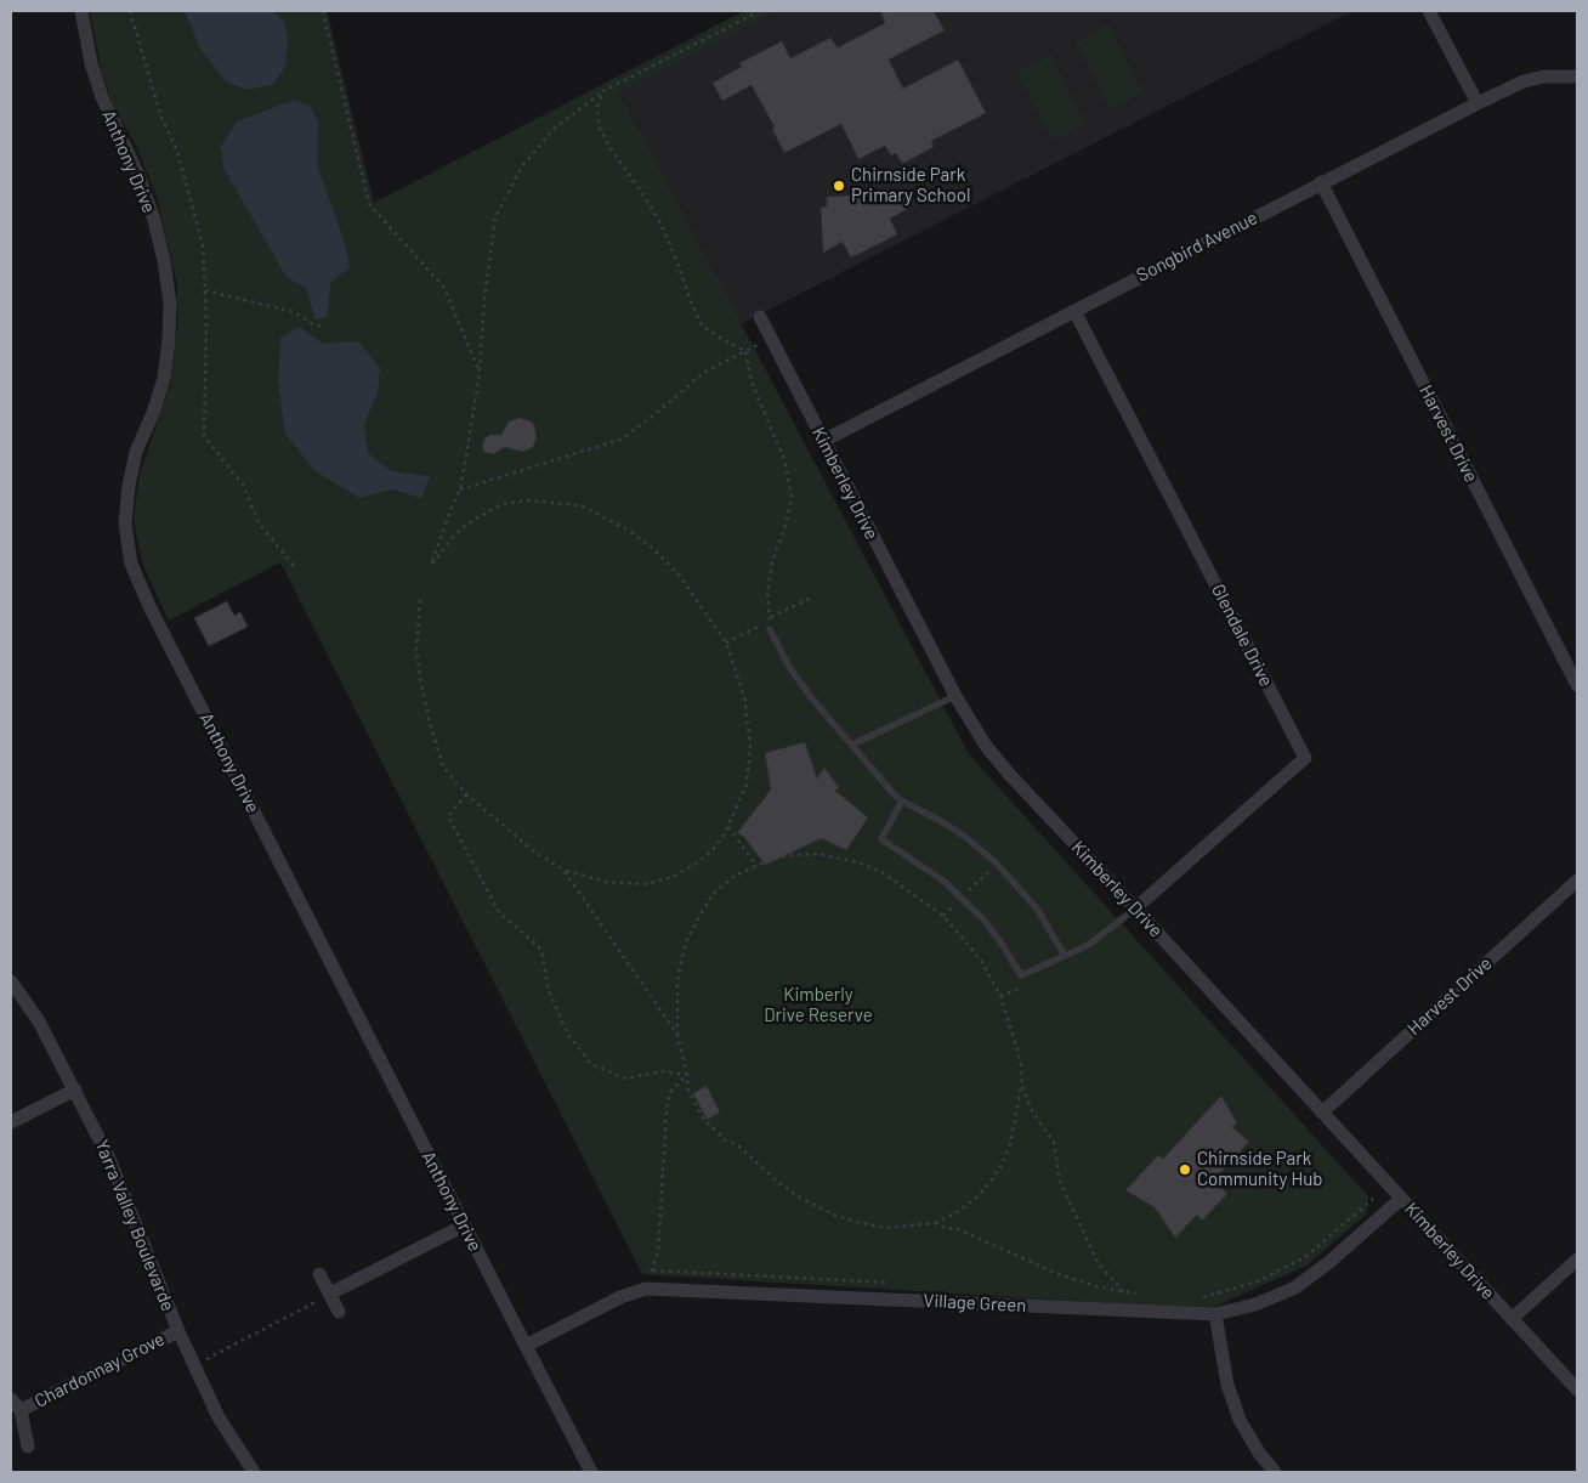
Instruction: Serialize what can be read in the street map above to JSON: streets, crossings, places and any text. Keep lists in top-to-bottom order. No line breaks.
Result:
{"streets":{"street":["Anthony Drive","Songbird Avenue","Harvest Drive","Kimberley Drive","Glendale Drive","Yarra Valley Boulevarde","Village Green","Chardonnay Grove"]},"crossings":[["Anthony Drive","Village Green"],["Songbird Avenue","Harvest Drive"],["Songbird Avenue","Kimberley Drive"],["Songbird Avenue","Glendale Drive"],["Harvest Drive","Kimberley Drive"],["Kimberley Drive","Glendale Drive"],["Kimberley Drive","Village Green"],["Yarra Valley Boulevarde","Chardonnay Grove"]],"parks":["Kimberly Drive Reserve"],"places":["Chirnside Park Primary School","Chirnside Park Community Hub"]}
